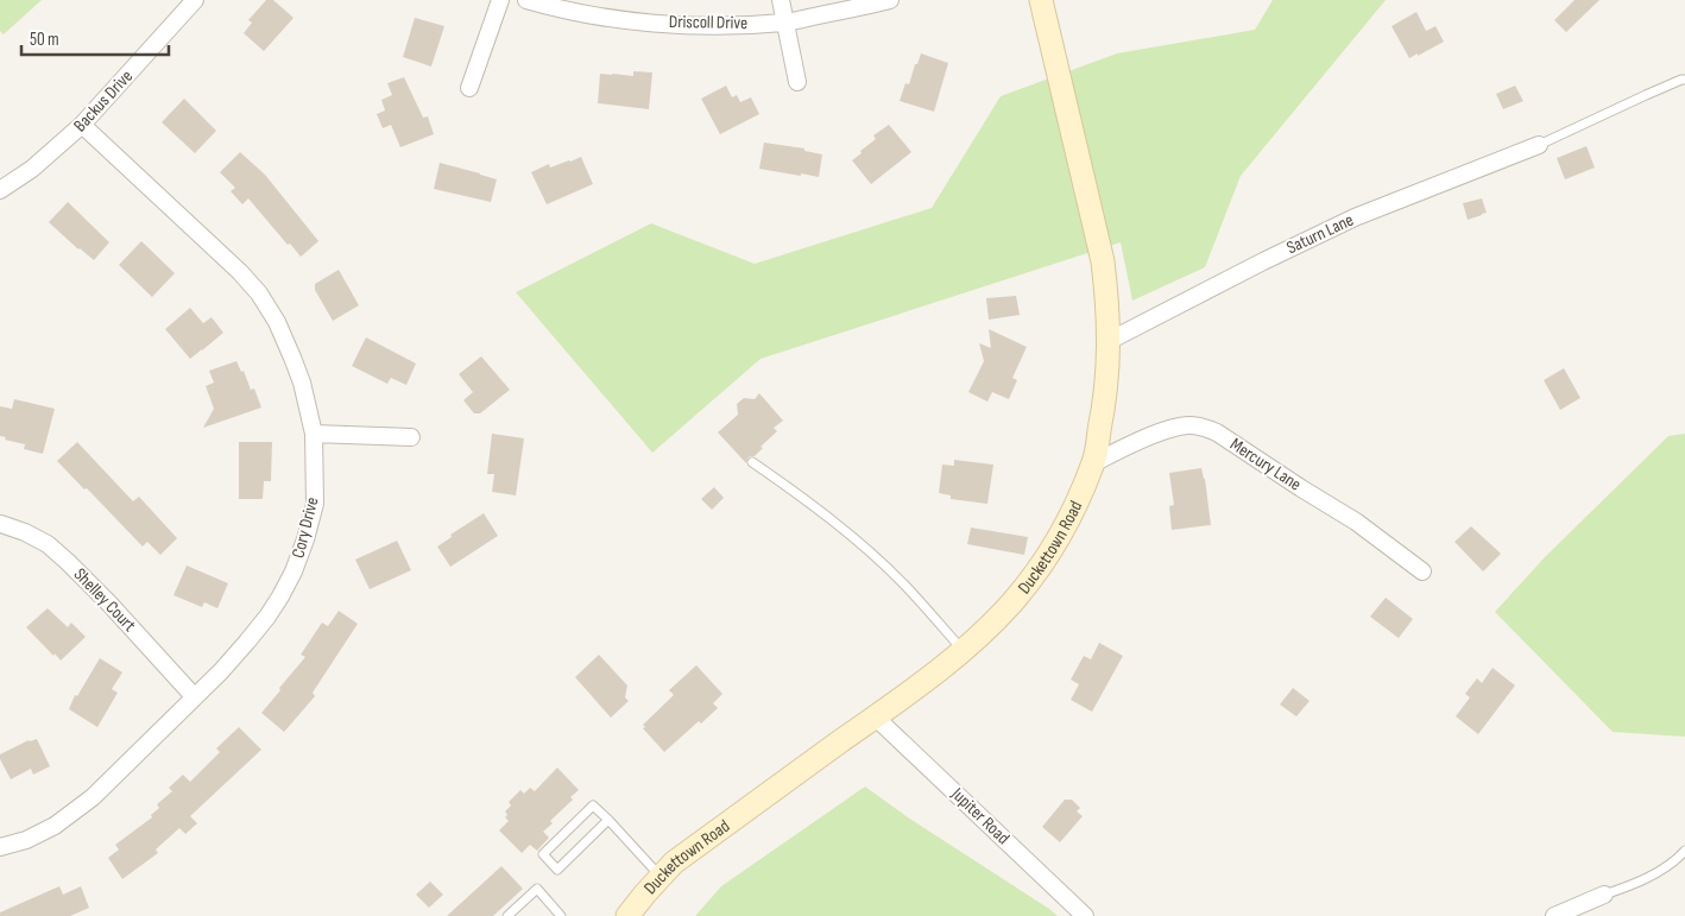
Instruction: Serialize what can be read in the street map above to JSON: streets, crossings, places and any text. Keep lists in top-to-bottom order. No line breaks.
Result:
{"streets":{"street":["Driscoll Drive","Backus Drive","Saturn Lane","Mercury Lane","Cory Drive","Duckettown Road","Shelley Court","Jupiter Road"]},"crossings":[["Backus Drive","Cory Drive"],["Saturn Lane","Duckettown Road"],["Mercury Lane","Duckettown Road"],["Cory Drive","Shelley Court"],["Duckettown Road","Jupiter Road"]],"scale_bar":"50 m"}
